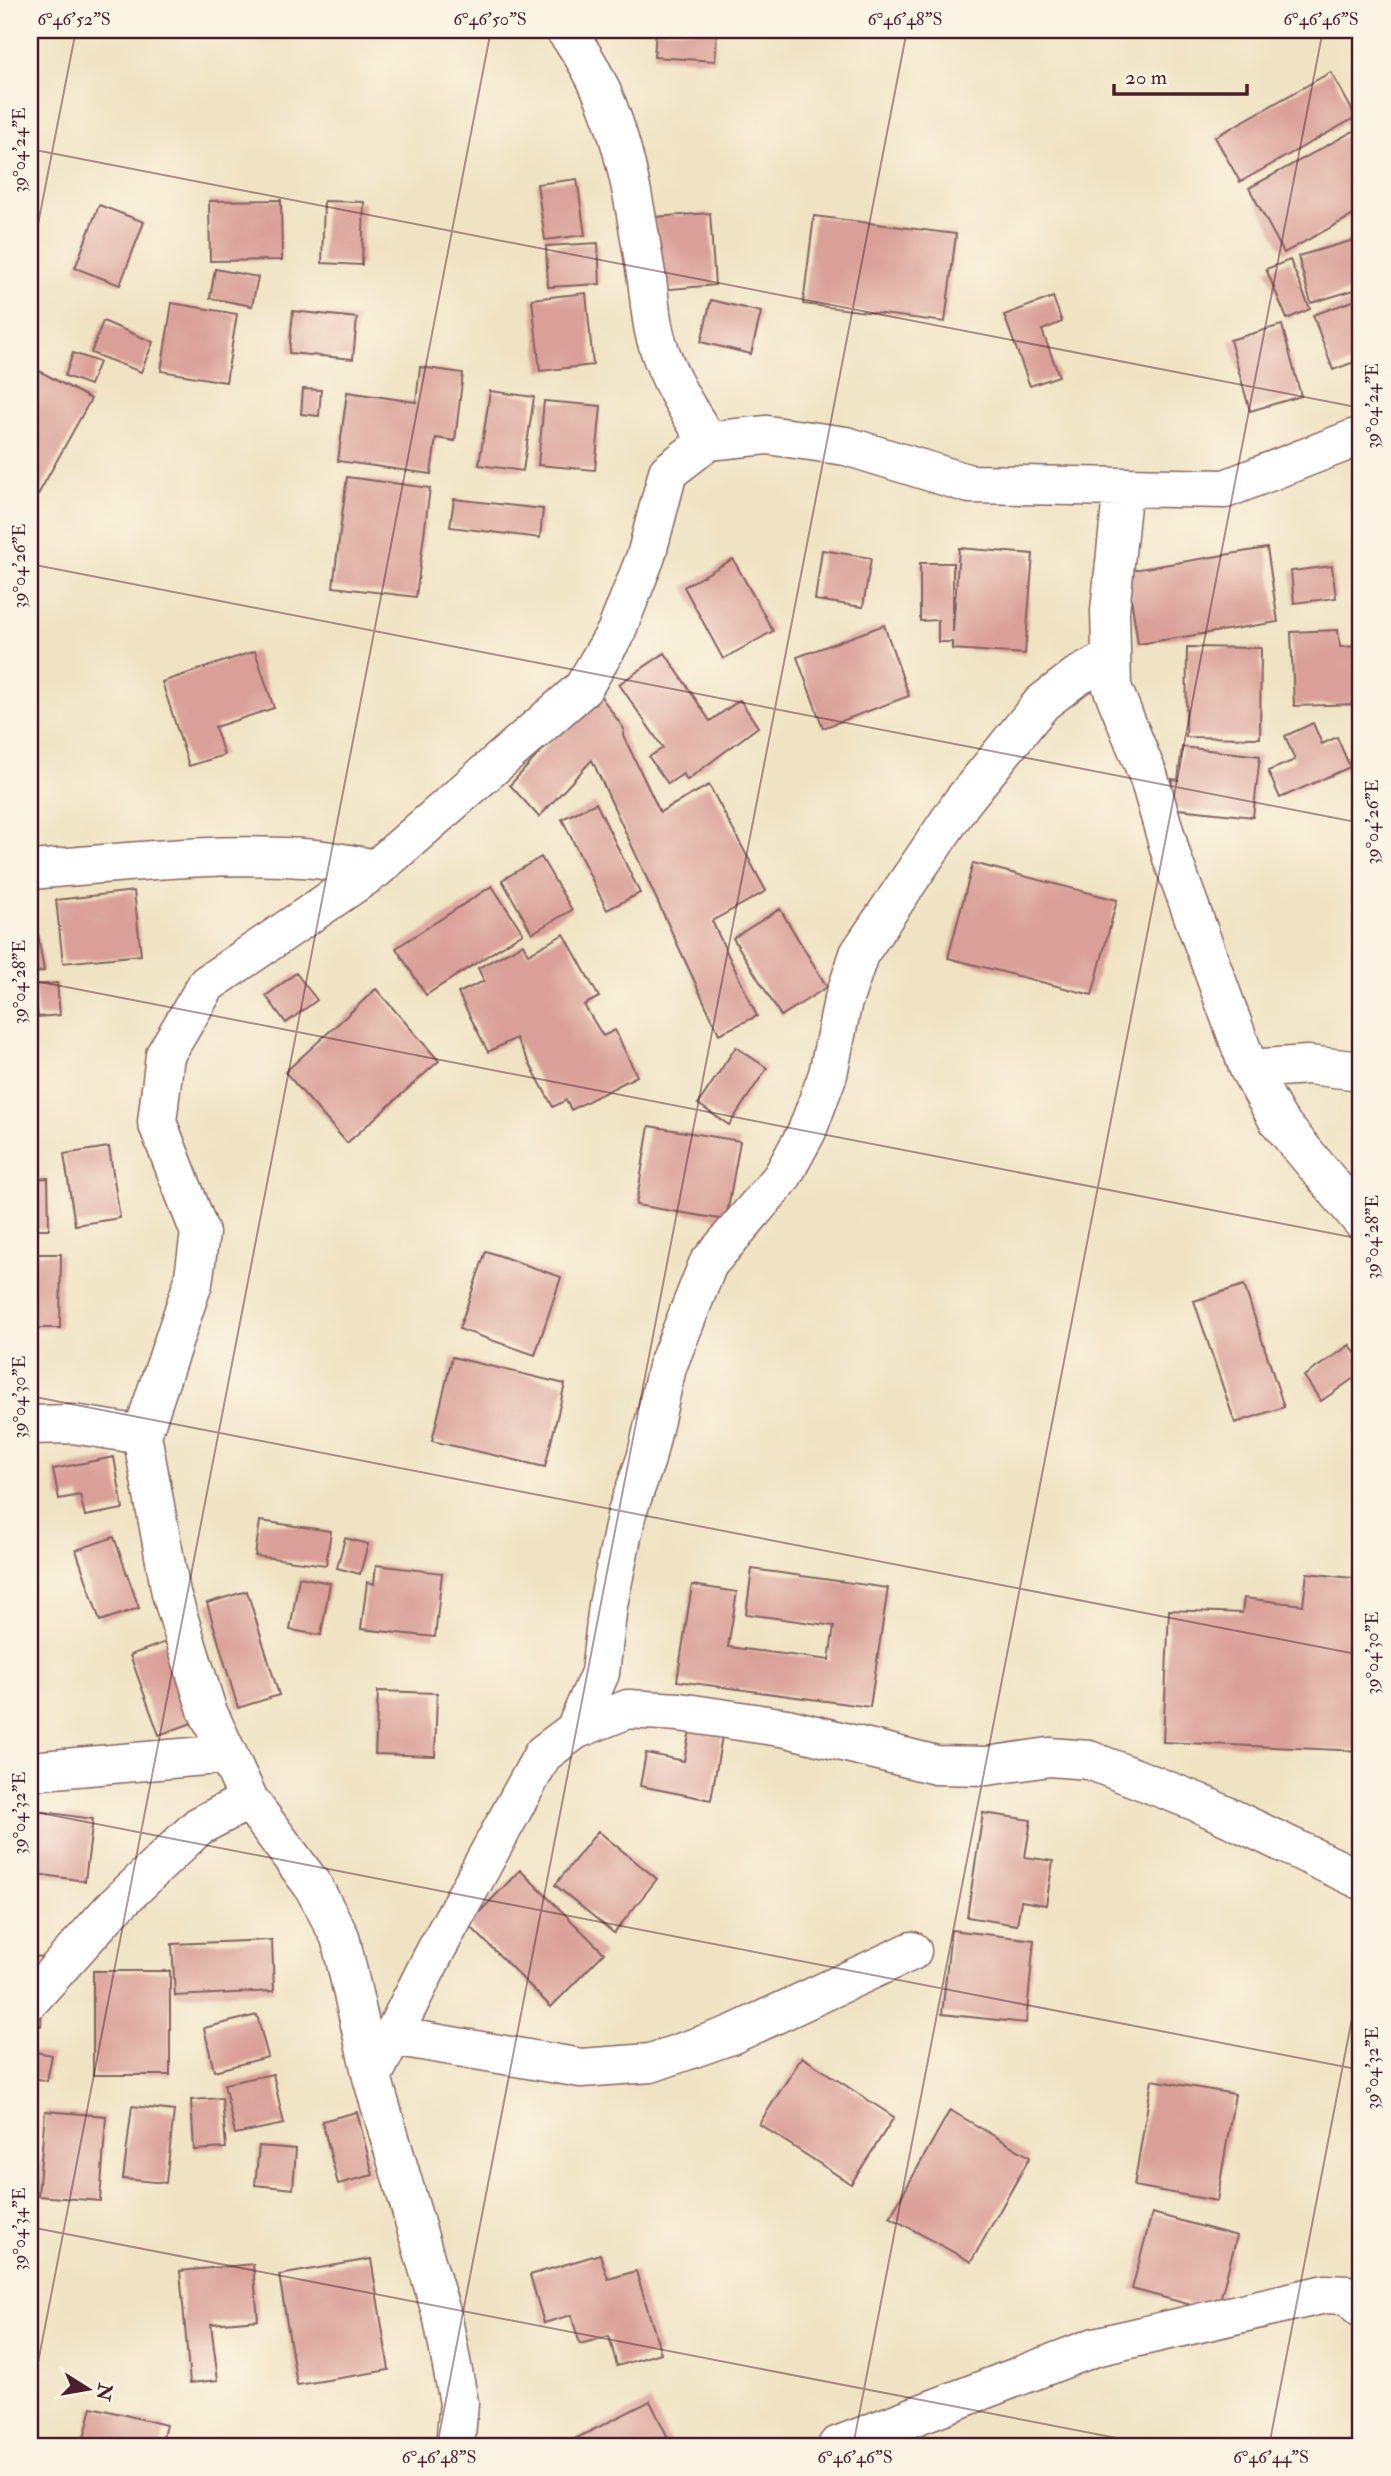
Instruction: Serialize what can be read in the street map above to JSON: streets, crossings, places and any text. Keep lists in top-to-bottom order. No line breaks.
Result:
{"scale_bar":"20 m","north":"right","coordinates":["6°46'52\"S","6°46'50\"S","6°46'48\"S","6°46'46\"S","39°04'24\"E","39°04'26\"E","39°04'28\"E","39°04'30\"E","39°04'32\"E","39°04'34\"E","6°46'44\"S"]}
